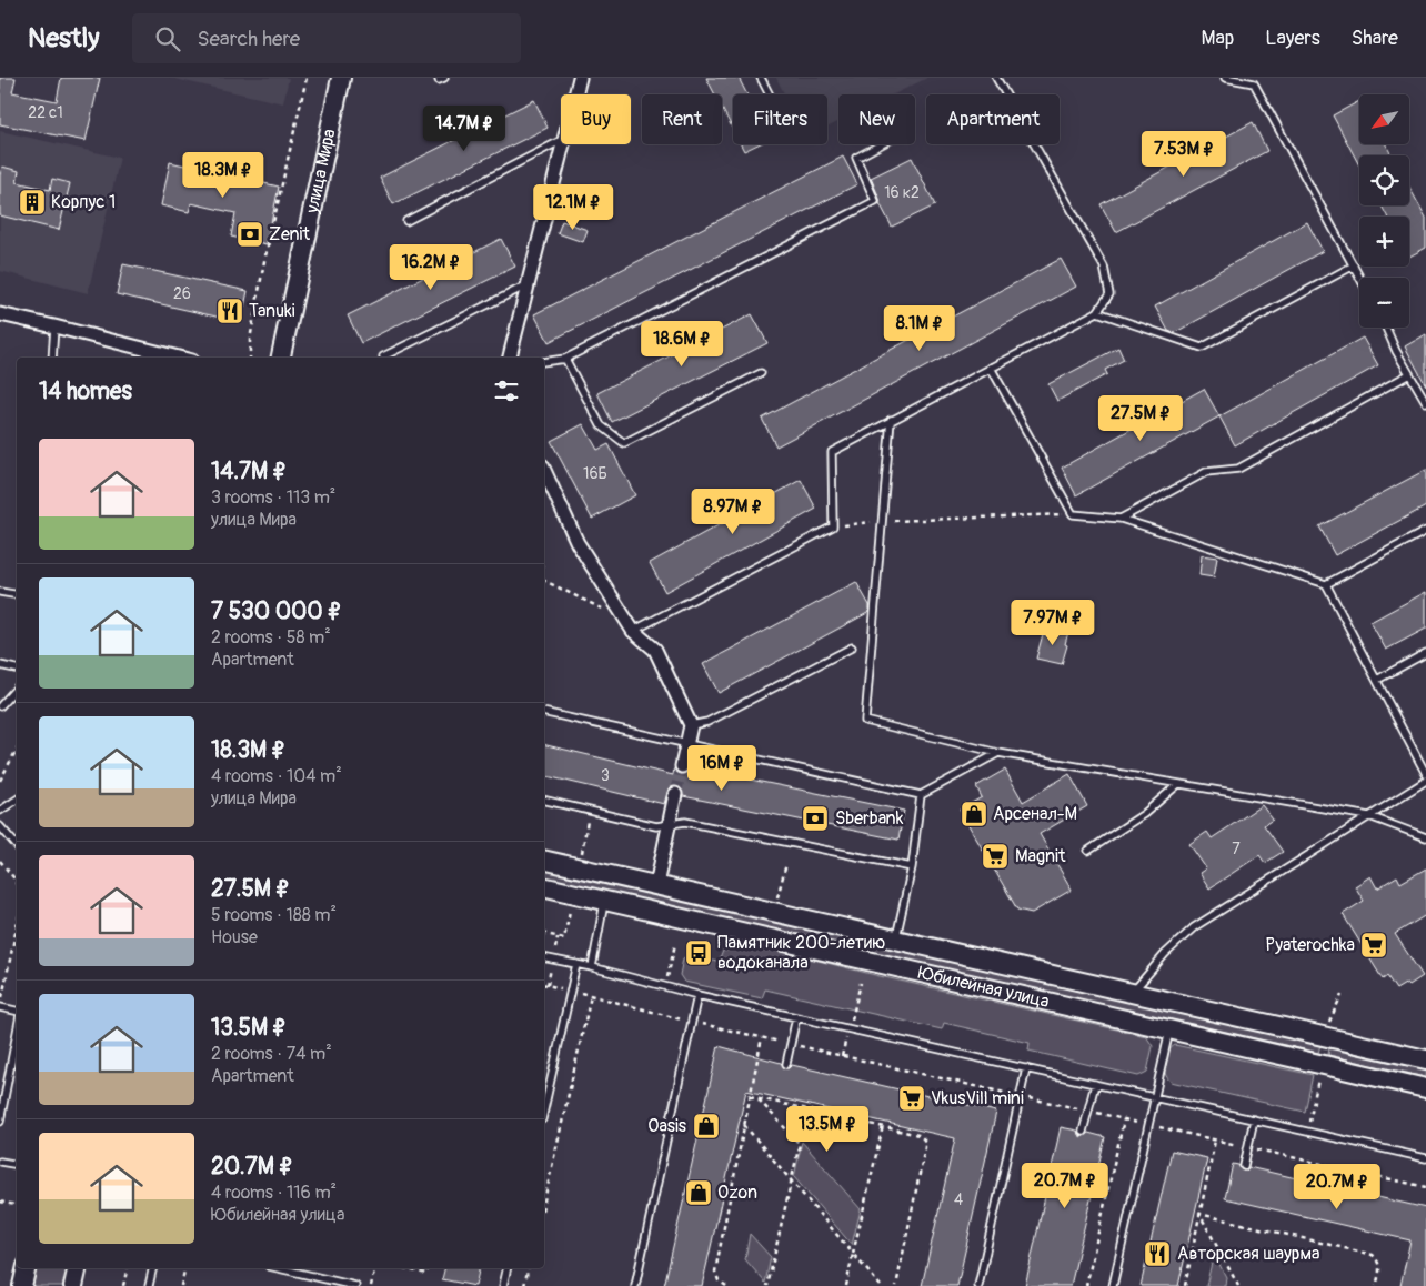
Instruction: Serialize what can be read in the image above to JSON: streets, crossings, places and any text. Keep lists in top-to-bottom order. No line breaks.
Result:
{"streets":{"main road":["улица Мира","Юбилейная улица"]},"places":{"building":["Корпус 1"],"bank":["Zenit","Sberbank"],"restaurant":["Tanuki","Авторская шаурма"],"shop":["Арсенал-М","Oasis","Ozon"],"supermarket":["Magnit","Pyaterochka","VkusVill mini"],"bus stop":["Памятник 200-летию водоканала"]},"house_numbers":["22 с1","16 к2","26","16Б","3","7","4"],"north":"bottom left","page":{"header":"Nestly","search":"Search here","nav":["Map","Layers","Share"],"map_buttons":["+","−"],"chip":["Buy","Rent","Filters","New","Apartment"],"price":["14.7M ₽","7.53M ₽","18.3M ₽","12.1M ₽","16.2M ₽","8.1M ₽","18.6M ₽","27.5M ₽","8.97M ₽","7.97M ₽","16M ₽","13.5M ₽","20.7M ₽","20.7M ₽"],"heading":"14 homes","list":[{"name":"14.7M ₽","note":"3 rooms · 113 m² · улица Мира"},{"name":"7 530 000 ₽","note":"2 rooms · 58 m² · Apartment"},{"name":"18.3M ₽","note":"4 rooms · 104 m² · улица Мира"},{"name":"27.5M ₽","note":"5 rooms · 188 m² · House"},{"name":"13.5M ₽","note":"2 rooms · 74 m² · Apartment"},{"name":"20.7M ₽","note":"4 rooms · 116 m² · Юбилейная улица"}]}}
